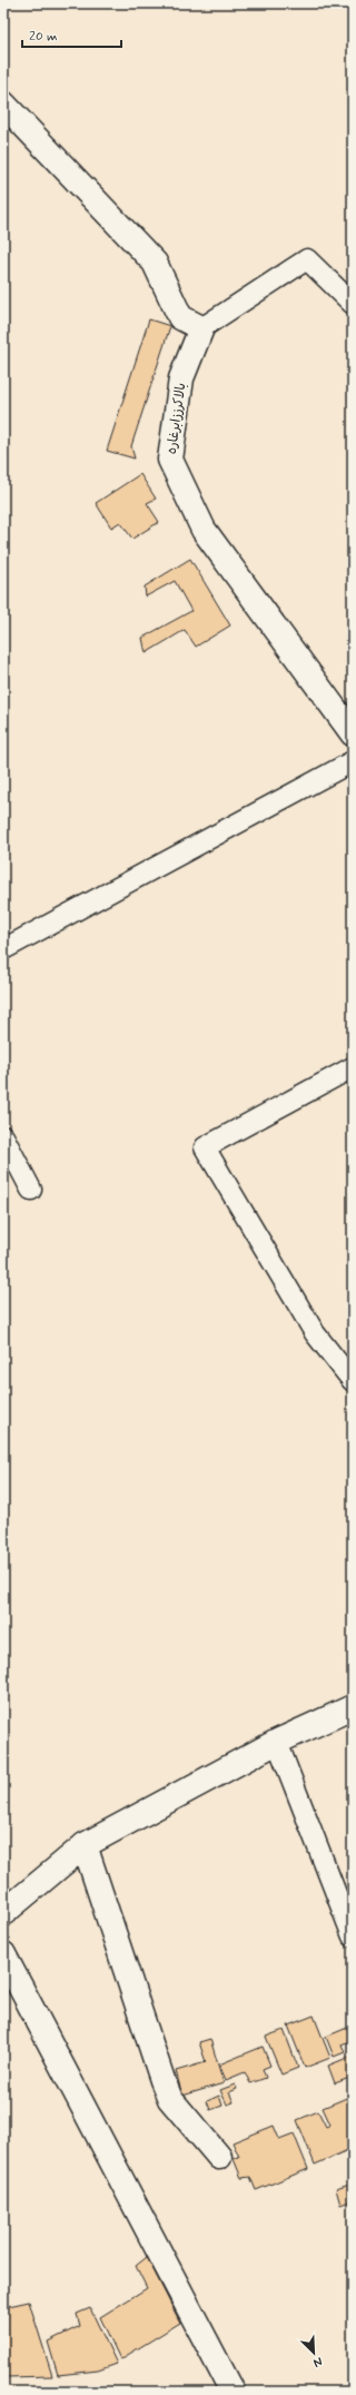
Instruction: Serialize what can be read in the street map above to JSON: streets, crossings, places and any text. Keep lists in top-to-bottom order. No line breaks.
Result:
{"streets":{"street":["بالاکرززابرغاره"]},"scale_bar":"20 m","north":"bottom right"}
